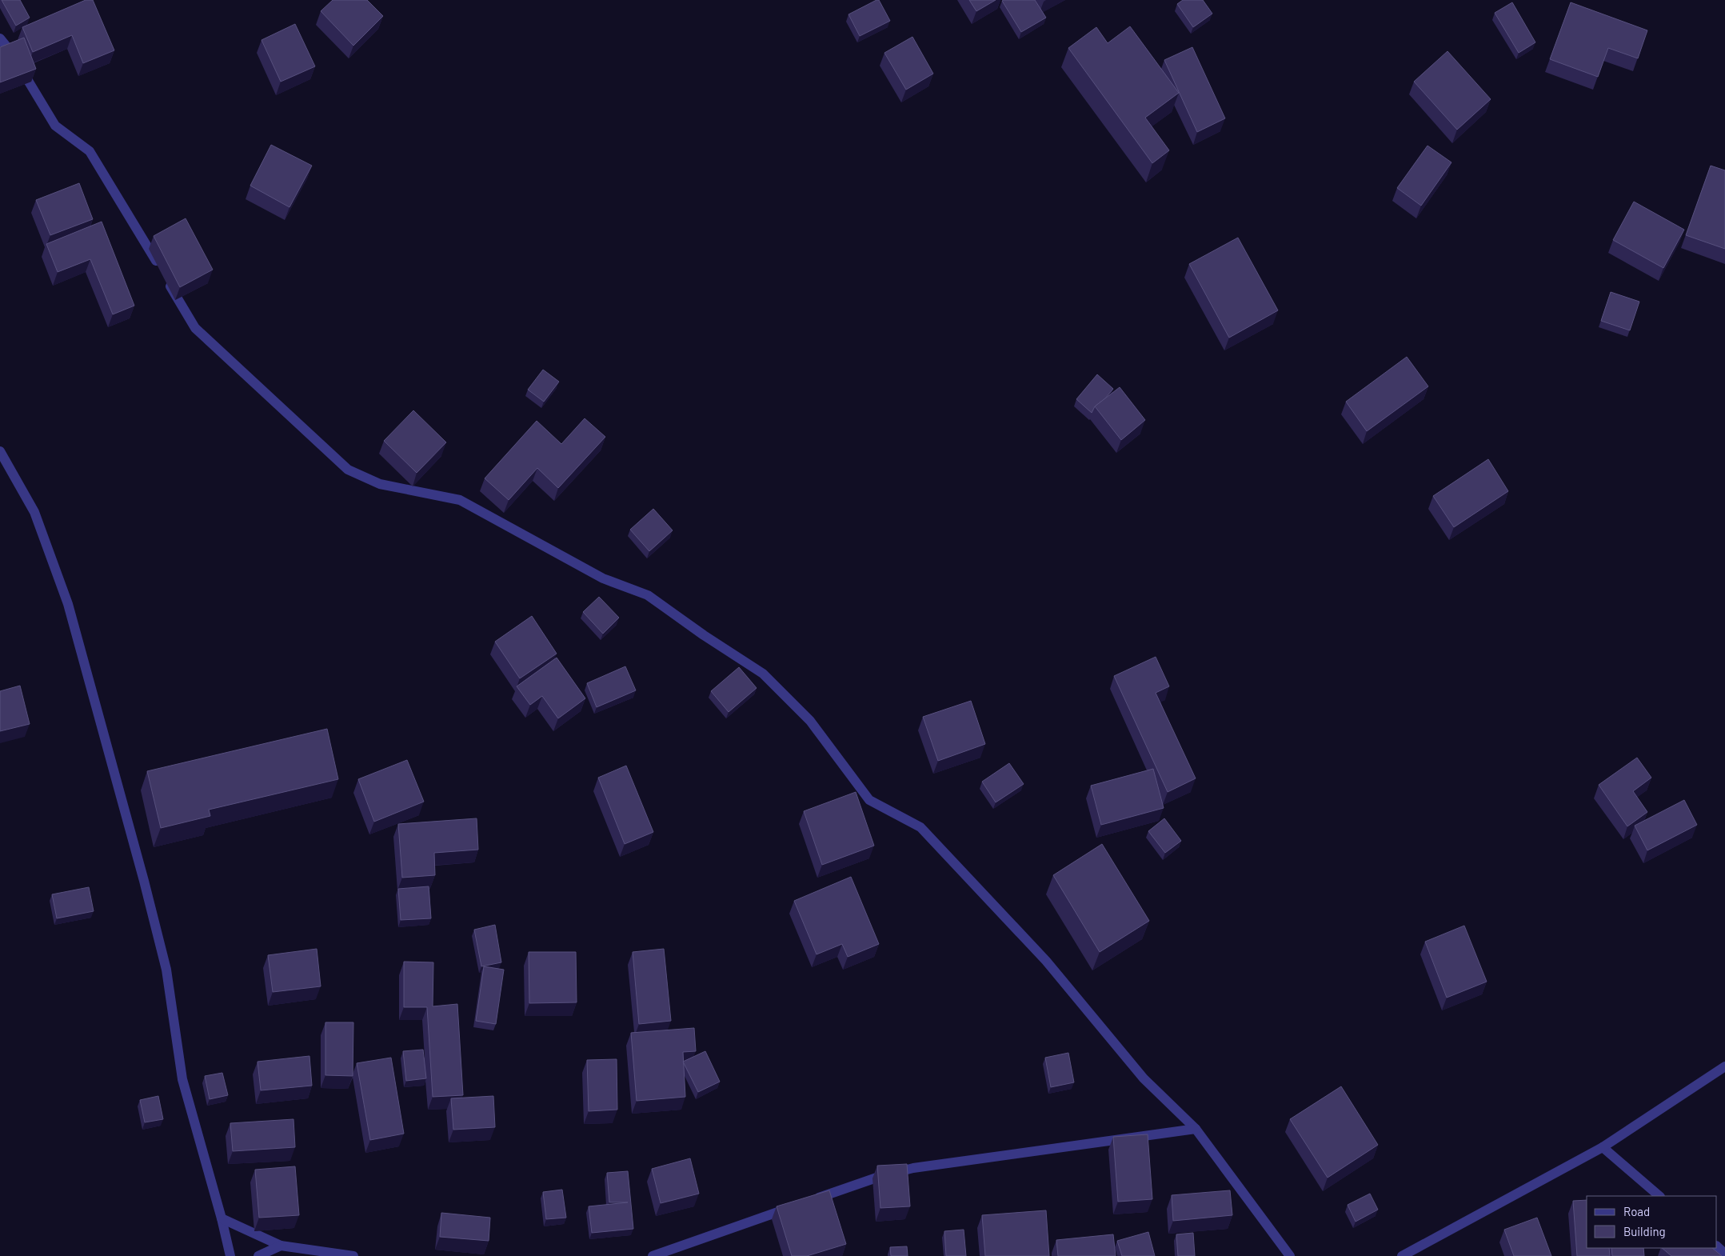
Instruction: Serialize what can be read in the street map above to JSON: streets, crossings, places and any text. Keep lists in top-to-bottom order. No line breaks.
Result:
{"legend":["Road","Building"]}
